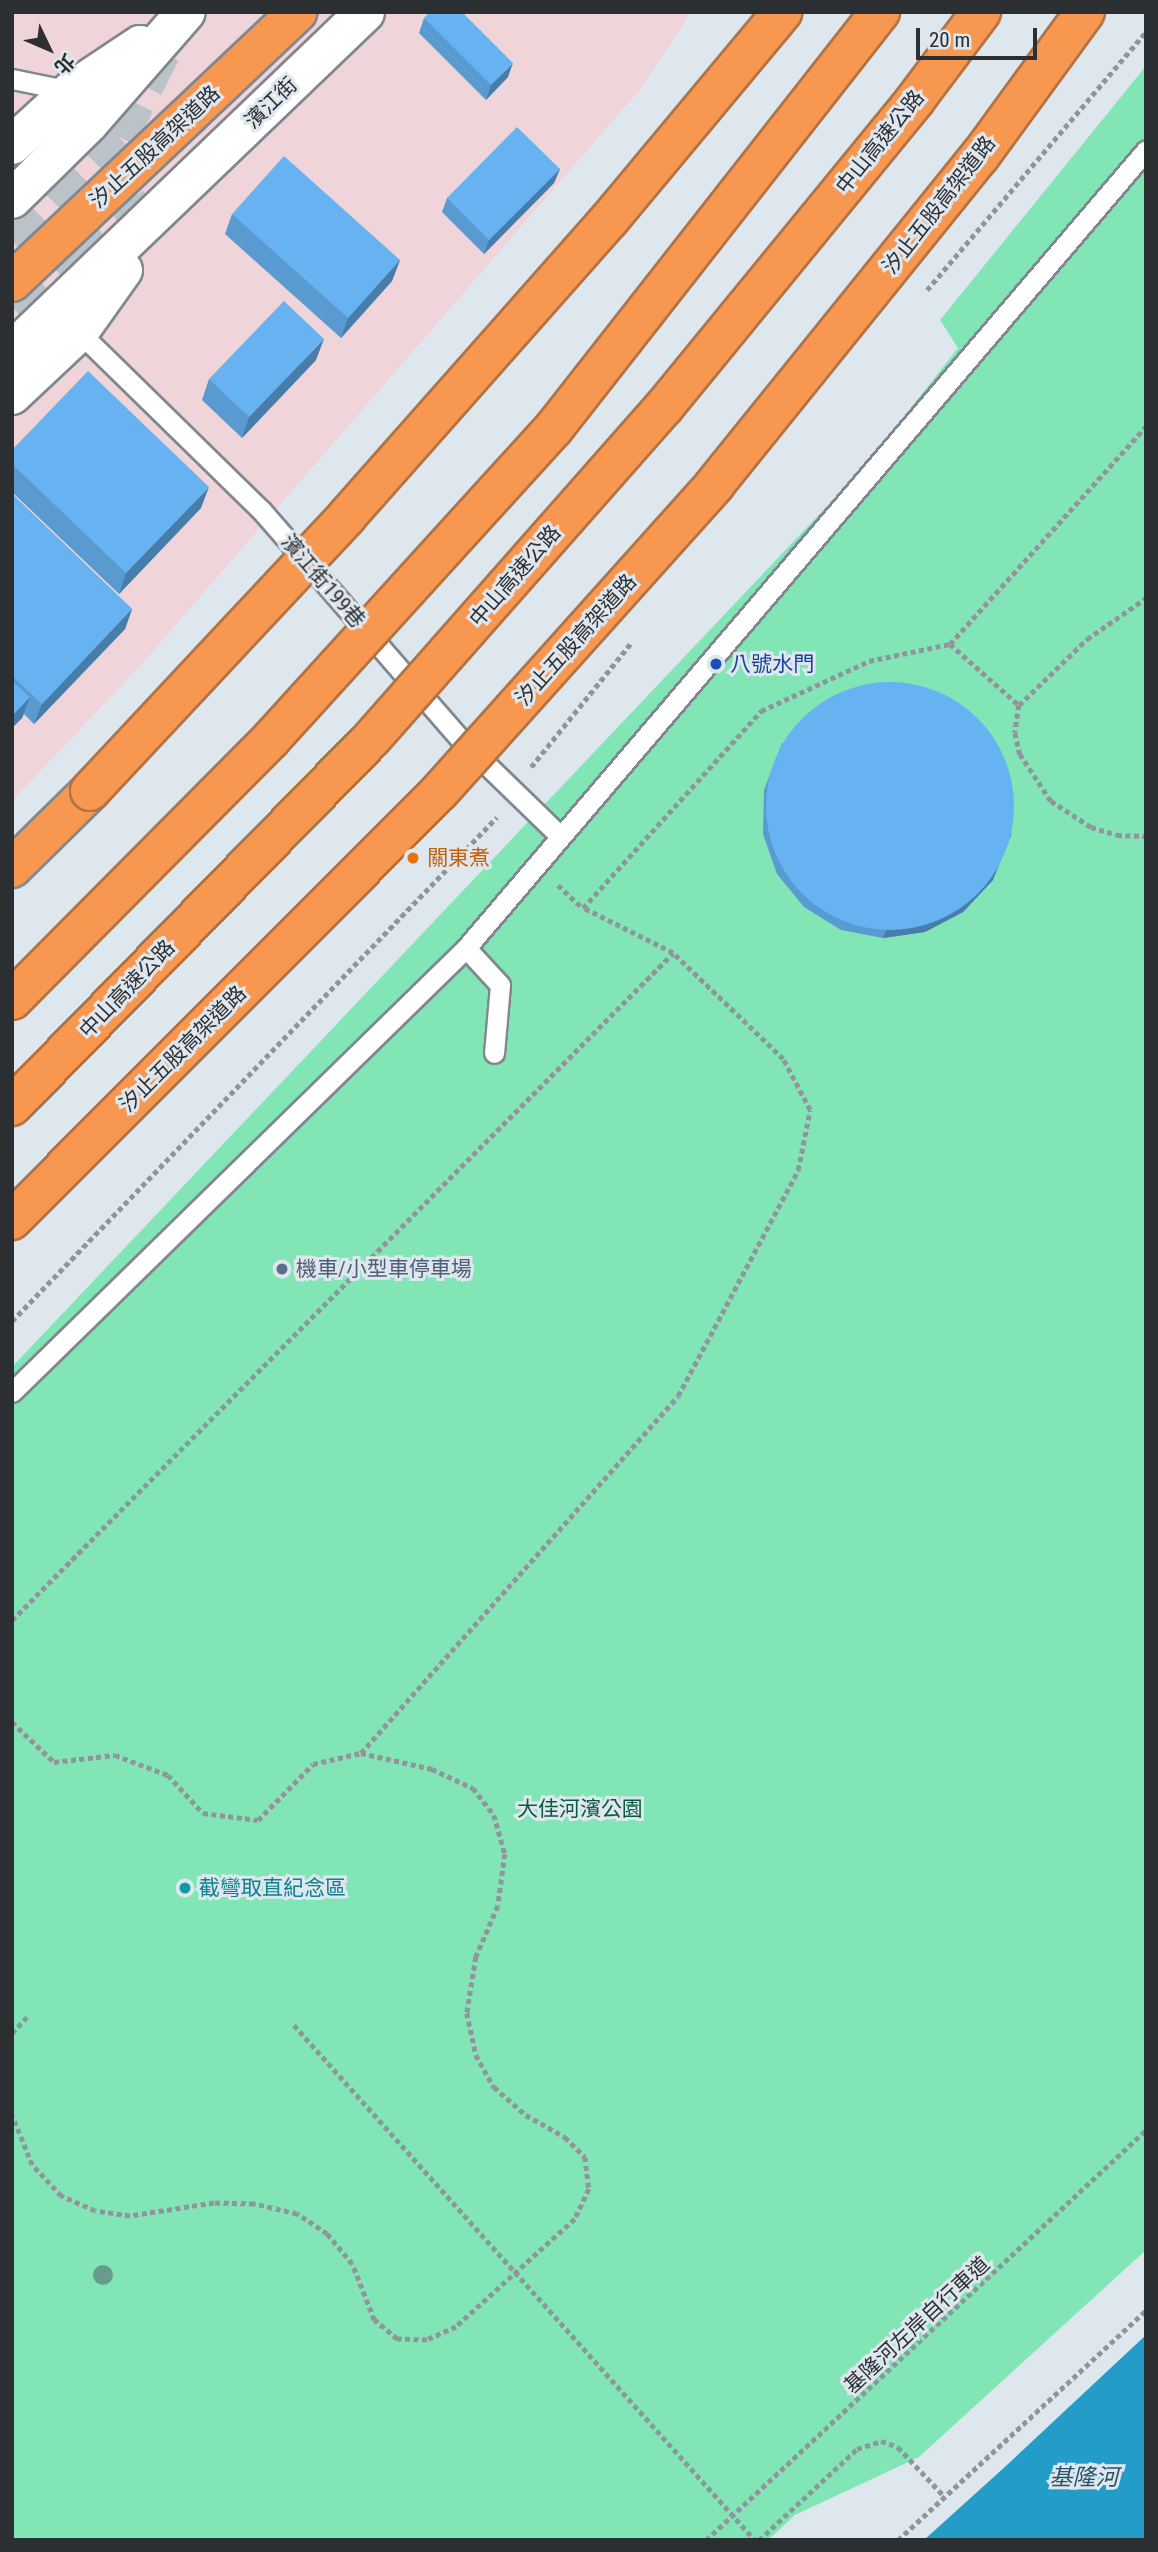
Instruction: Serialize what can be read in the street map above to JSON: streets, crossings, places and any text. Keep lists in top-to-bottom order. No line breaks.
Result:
{"streets":{"highway":["中山高速公路","汐止五股高架道路"],"main road":["濱江街"],"lane":["濱江街199巷"],"path":["基隆河左岸自行車道"]},"crossings":[["濱江街","濱江街199巷"]],"water":["基隆河"],"parks":["大佳河濱公園"],"places":["八號水門","關東煮","機車/小型車停車場","截彎取直紀念區"],"scale_bar":"20 m","north":"bottom right"}
